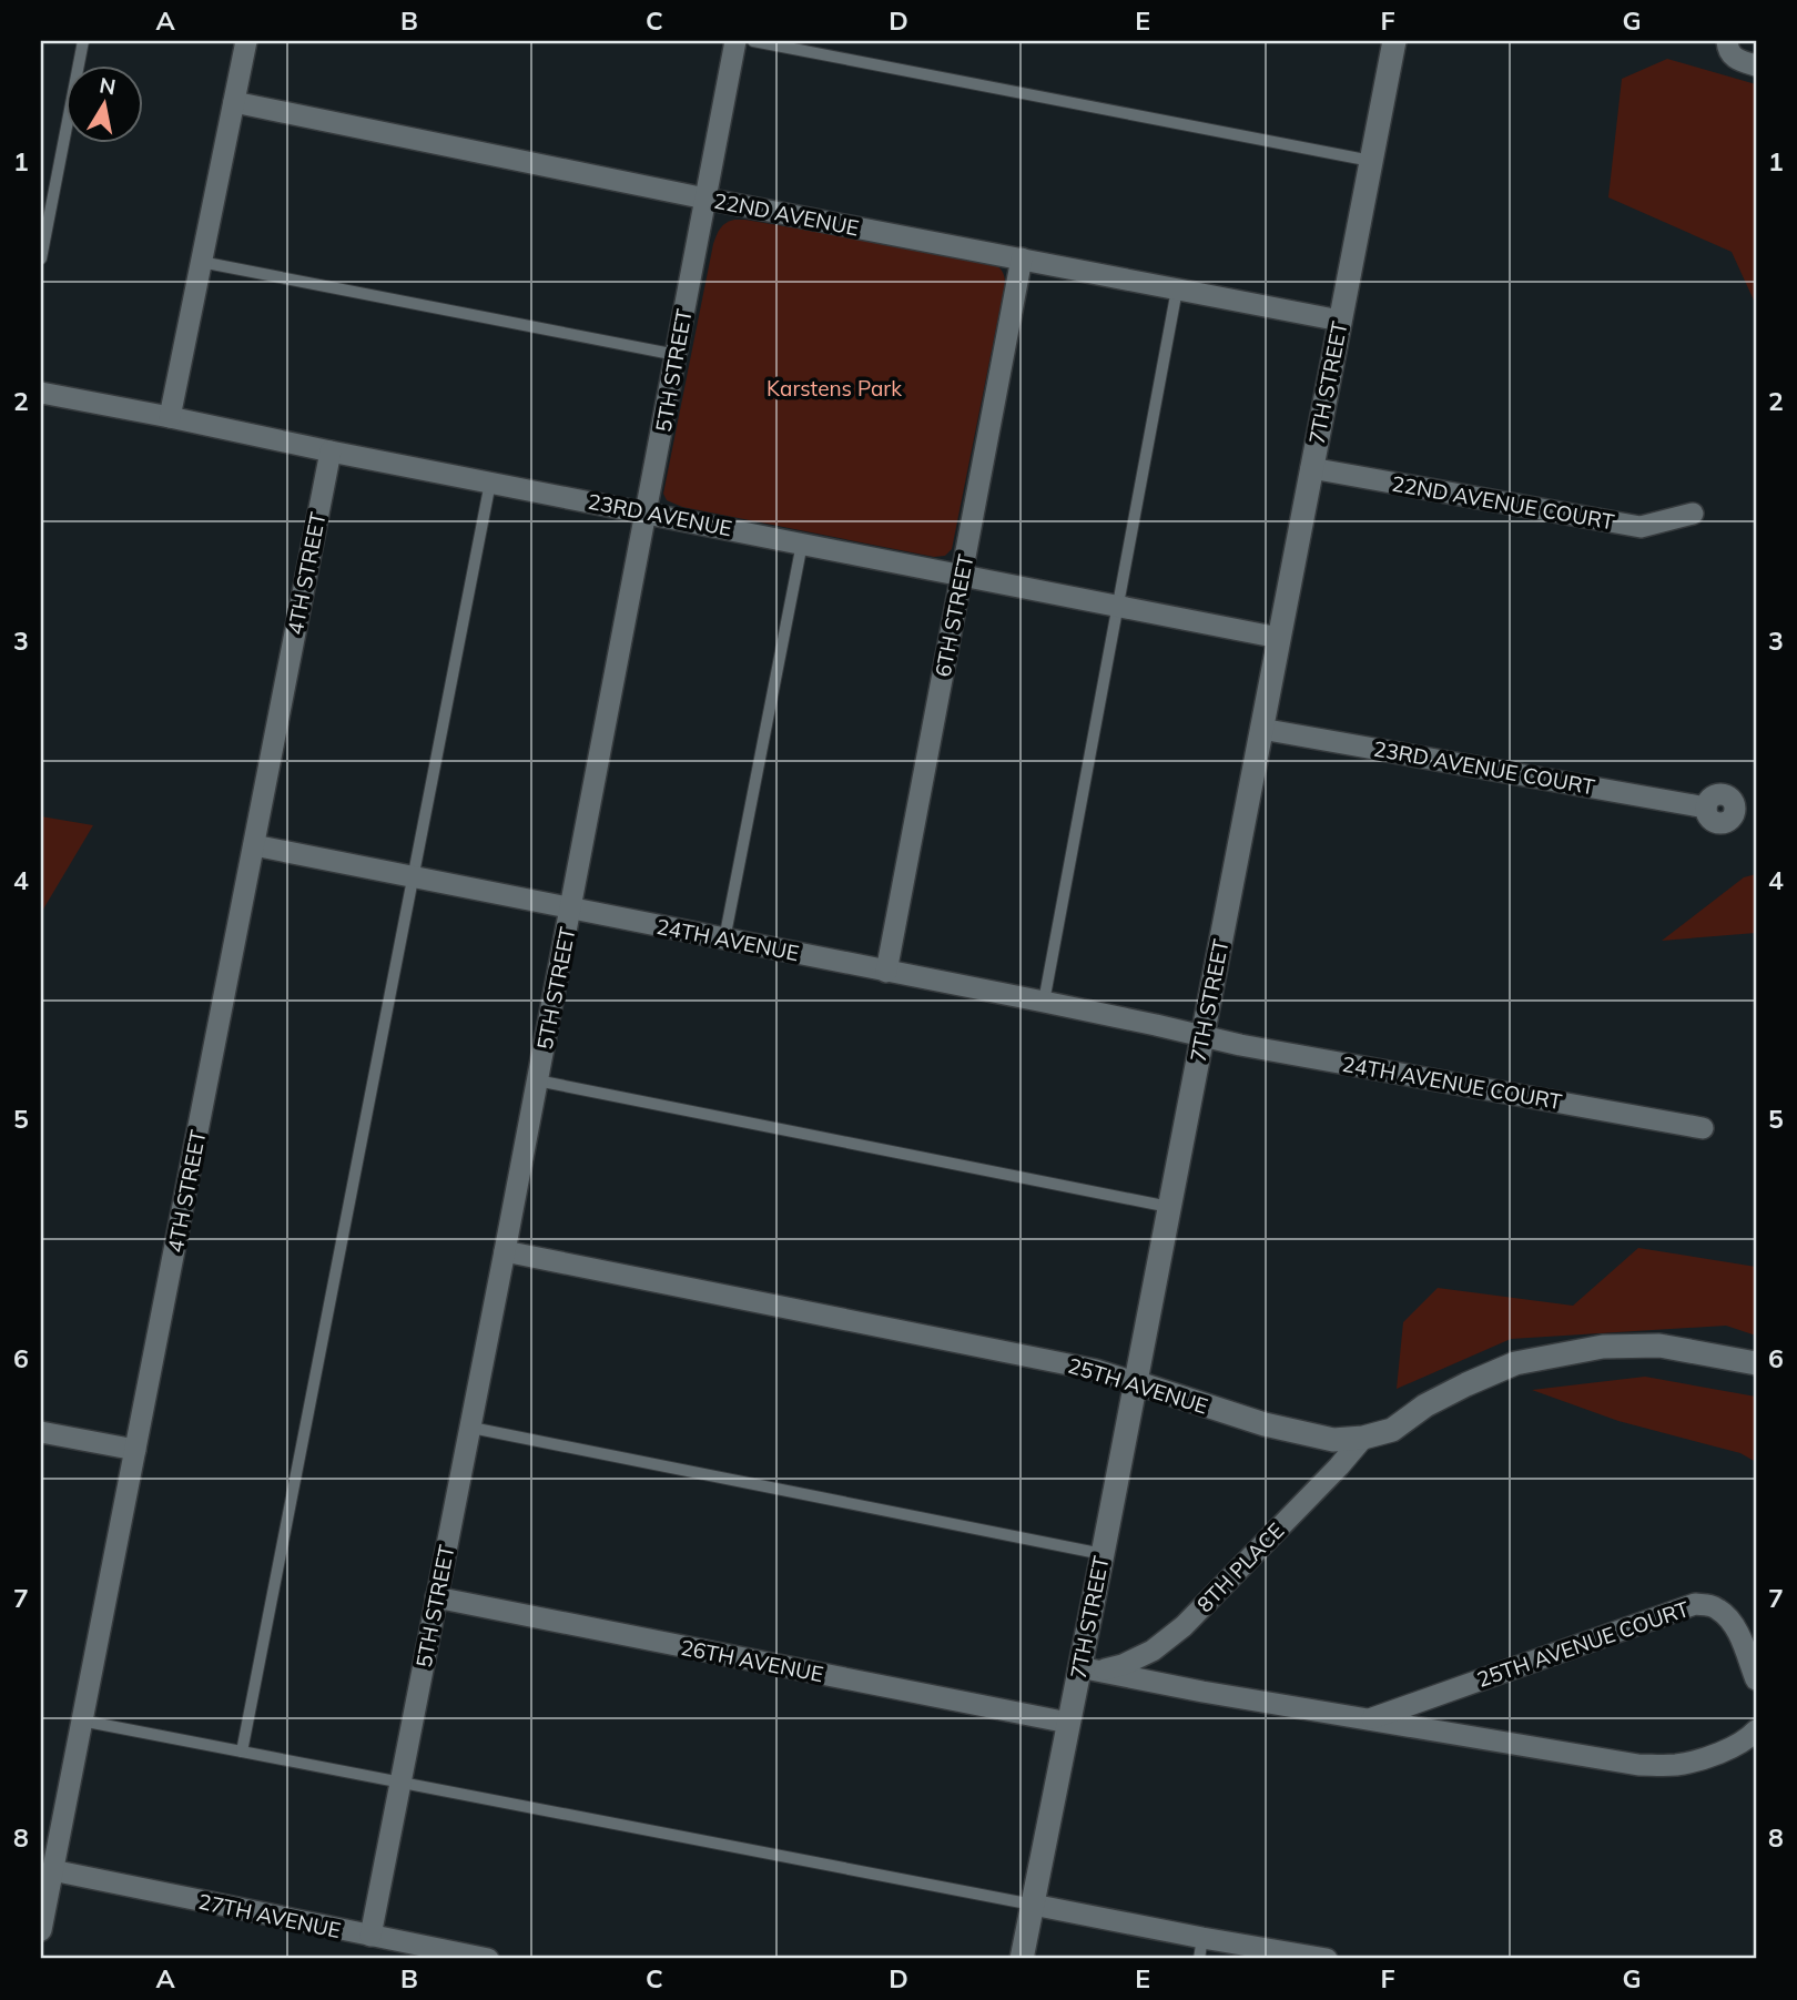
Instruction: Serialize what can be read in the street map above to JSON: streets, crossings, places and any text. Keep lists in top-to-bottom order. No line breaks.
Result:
{"streets":{"street":["22ND AVENUE","5TH STREET","7TH STREET","22ND AVENUE COURT","23RD AVENUE","4TH STREET","6TH STREET","23RD AVENUE COURT","24TH AVENUE","24TH AVENUE COURT","25TH AVENUE","8TH PLACE","25TH AVENUE COURT","26TH AVENUE","27TH AVENUE"]},"crossings":[["22ND AVENUE","5TH STREET"],["22ND AVENUE","7TH STREET"],["22ND AVENUE","6TH STREET"],["5TH STREET","23RD AVENUE"],["5TH STREET","24TH AVENUE"],["5TH STREET","25TH AVENUE"],["5TH STREET","26TH AVENUE"],["5TH STREET","27TH AVENUE"],["7TH STREET","22ND AVENUE COURT"],["7TH STREET","23RD AVENUE"],["7TH STREET","23RD AVENUE COURT"],["7TH STREET","24TH AVENUE"],["7TH STREET","24TH AVENUE COURT"],["7TH STREET","25TH AVENUE"],["7TH STREET","8TH PLACE"],["7TH STREET","25TH AVENUE COURT"],["7TH STREET","26TH AVENUE"],["23RD AVENUE","4TH STREET"],["23RD AVENUE","6TH STREET"],["4TH STREET","24TH AVENUE"],["4TH STREET","27TH AVENUE"],["6TH STREET","24TH AVENUE"],["24TH AVENUE","24TH AVENUE COURT"],["25TH AVENUE","8TH PLACE"],["8TH PLACE","25TH AVENUE COURT"]],"parks":["Karstens Park"],"north":"top","grid":{"columns":["A","B","C","D","E","F","G"],"rows":["1","2","3","4","5","6","7","8"]}}
